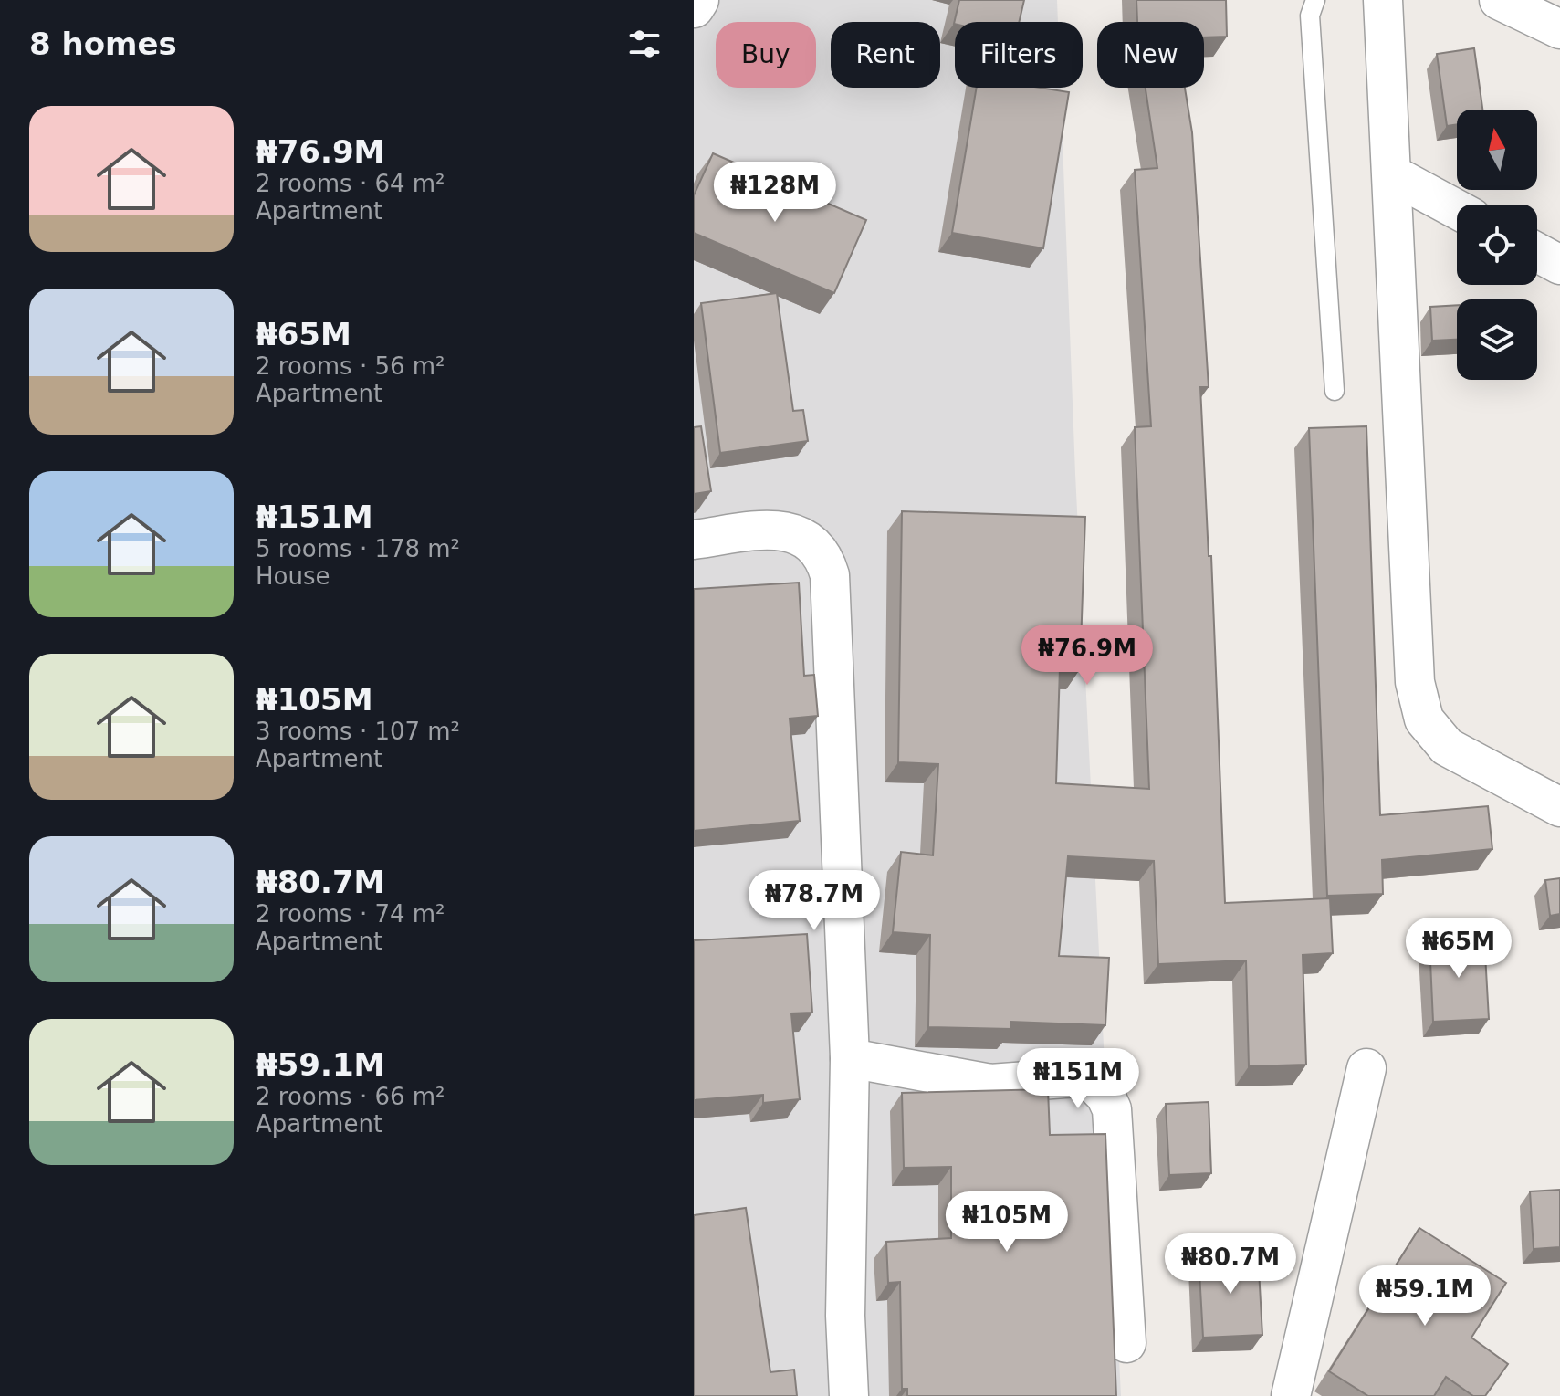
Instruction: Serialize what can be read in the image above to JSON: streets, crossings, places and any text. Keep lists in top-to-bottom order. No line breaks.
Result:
{"north":"top","page":{"heading":"8 homes","chip":["Buy","Rent","Filters","New"],"list":[{"name":"₦76.9M","note":"2 rooms · 64 m² · Apartment"},{"name":"₦65M","note":"2 rooms · 56 m² · Apartment"},{"name":"₦151M","note":"5 rooms · 178 m² · House"},{"name":"₦105M","note":"3 rooms · 107 m² · Apartment"},{"name":"₦80.7M","note":"2 rooms · 74 m² · Apartment"},{"name":"₦59.1M","note":"2 rooms · 66 m² · Apartment"}],"price":["₦128M","₦76.9M","₦78.7M","₦65M","₦151M","₦105M","₦80.7M","₦59.1M"]}}
